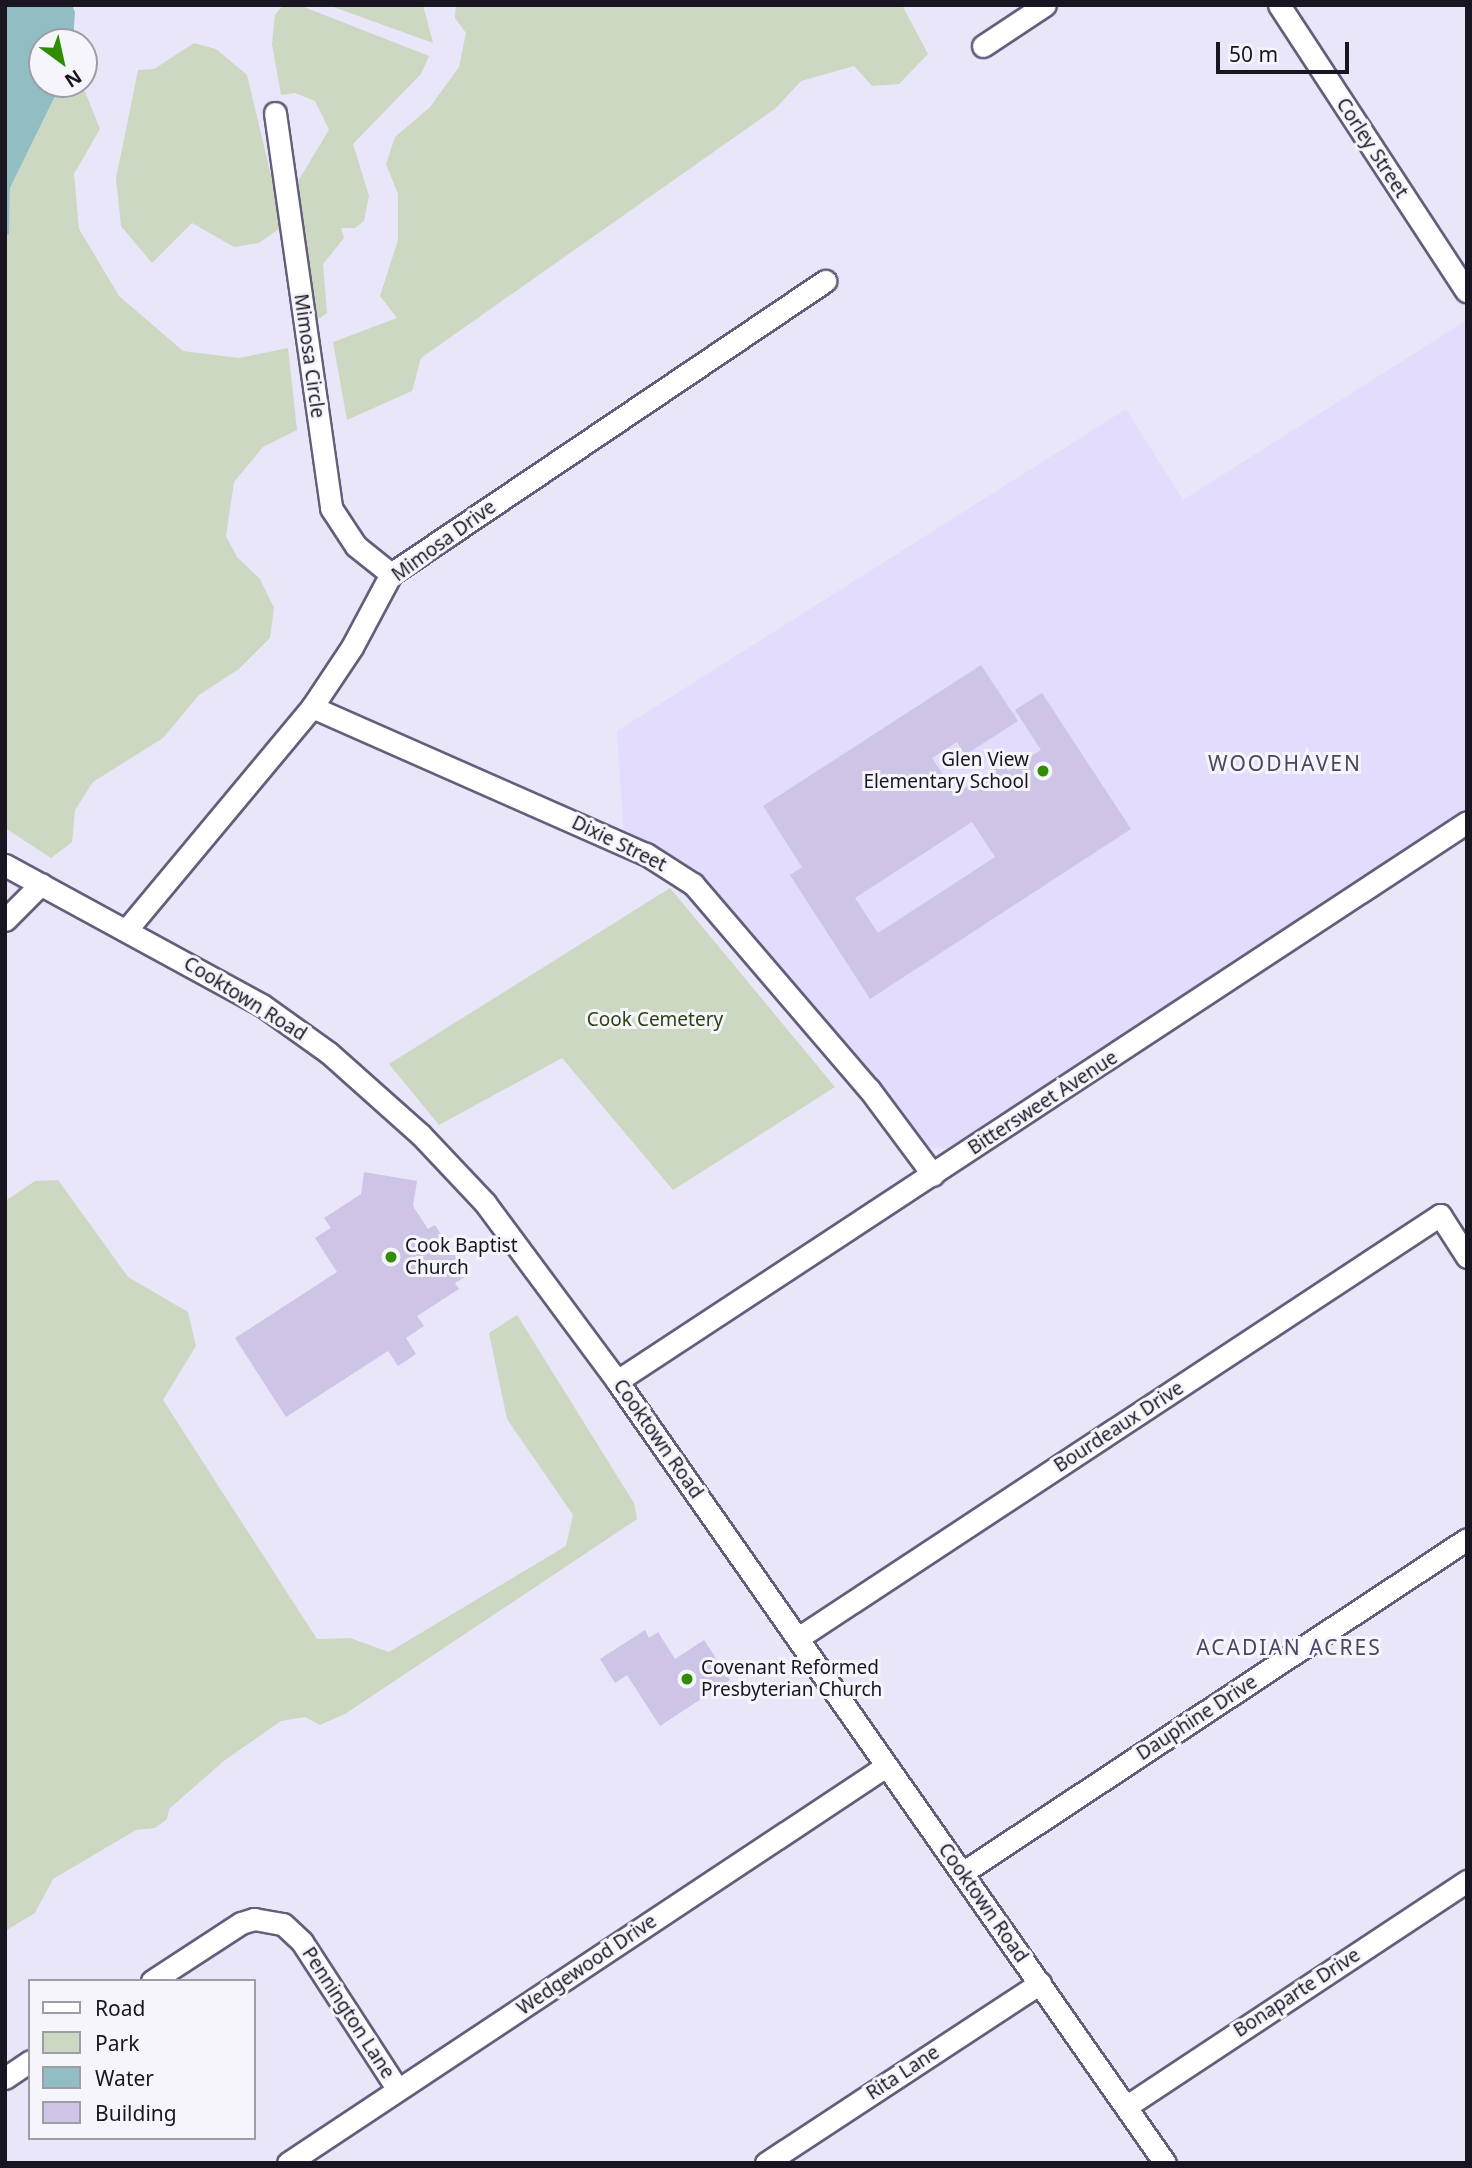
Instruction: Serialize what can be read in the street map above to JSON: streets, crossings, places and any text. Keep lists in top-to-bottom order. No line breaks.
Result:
{"streets":{"street":["Corley Street","Mimosa Circle","Mimosa Drive","Dixie Street","Cooktown Road","Bittersweet Avenue","Bourdeaux Drive","Dauphine Drive","Wedgewood Drive","Bonaparte Drive","Pennington Lane","Rita Lane"]},"crossings":[["Mimosa Circle","Mimosa Drive"],["Mimosa Drive","Dixie Street"],["Mimosa Drive","Cooktown Road"],["Dixie Street","Bittersweet Avenue"],["Cooktown Road","Bittersweet Avenue"],["Cooktown Road","Bourdeaux Drive"],["Cooktown Road","Dauphine Drive"],["Cooktown Road","Wedgewood Drive"],["Cooktown Road","Bonaparte Drive"],["Cooktown Road","Rita Lane"],["Wedgewood Drive","Pennington Lane"]],"districts":["WOODHAVEN","ACADIAN ACRES"],"parks":["Cook Cemetery"],"places":["Glen View Elementary School","Cook Baptist Church","Covenant Reformed Presbyterian Church"],"legend":["Road","Park","Water","Building"],"scale_bar":"50 m","north":"bottom right"}
